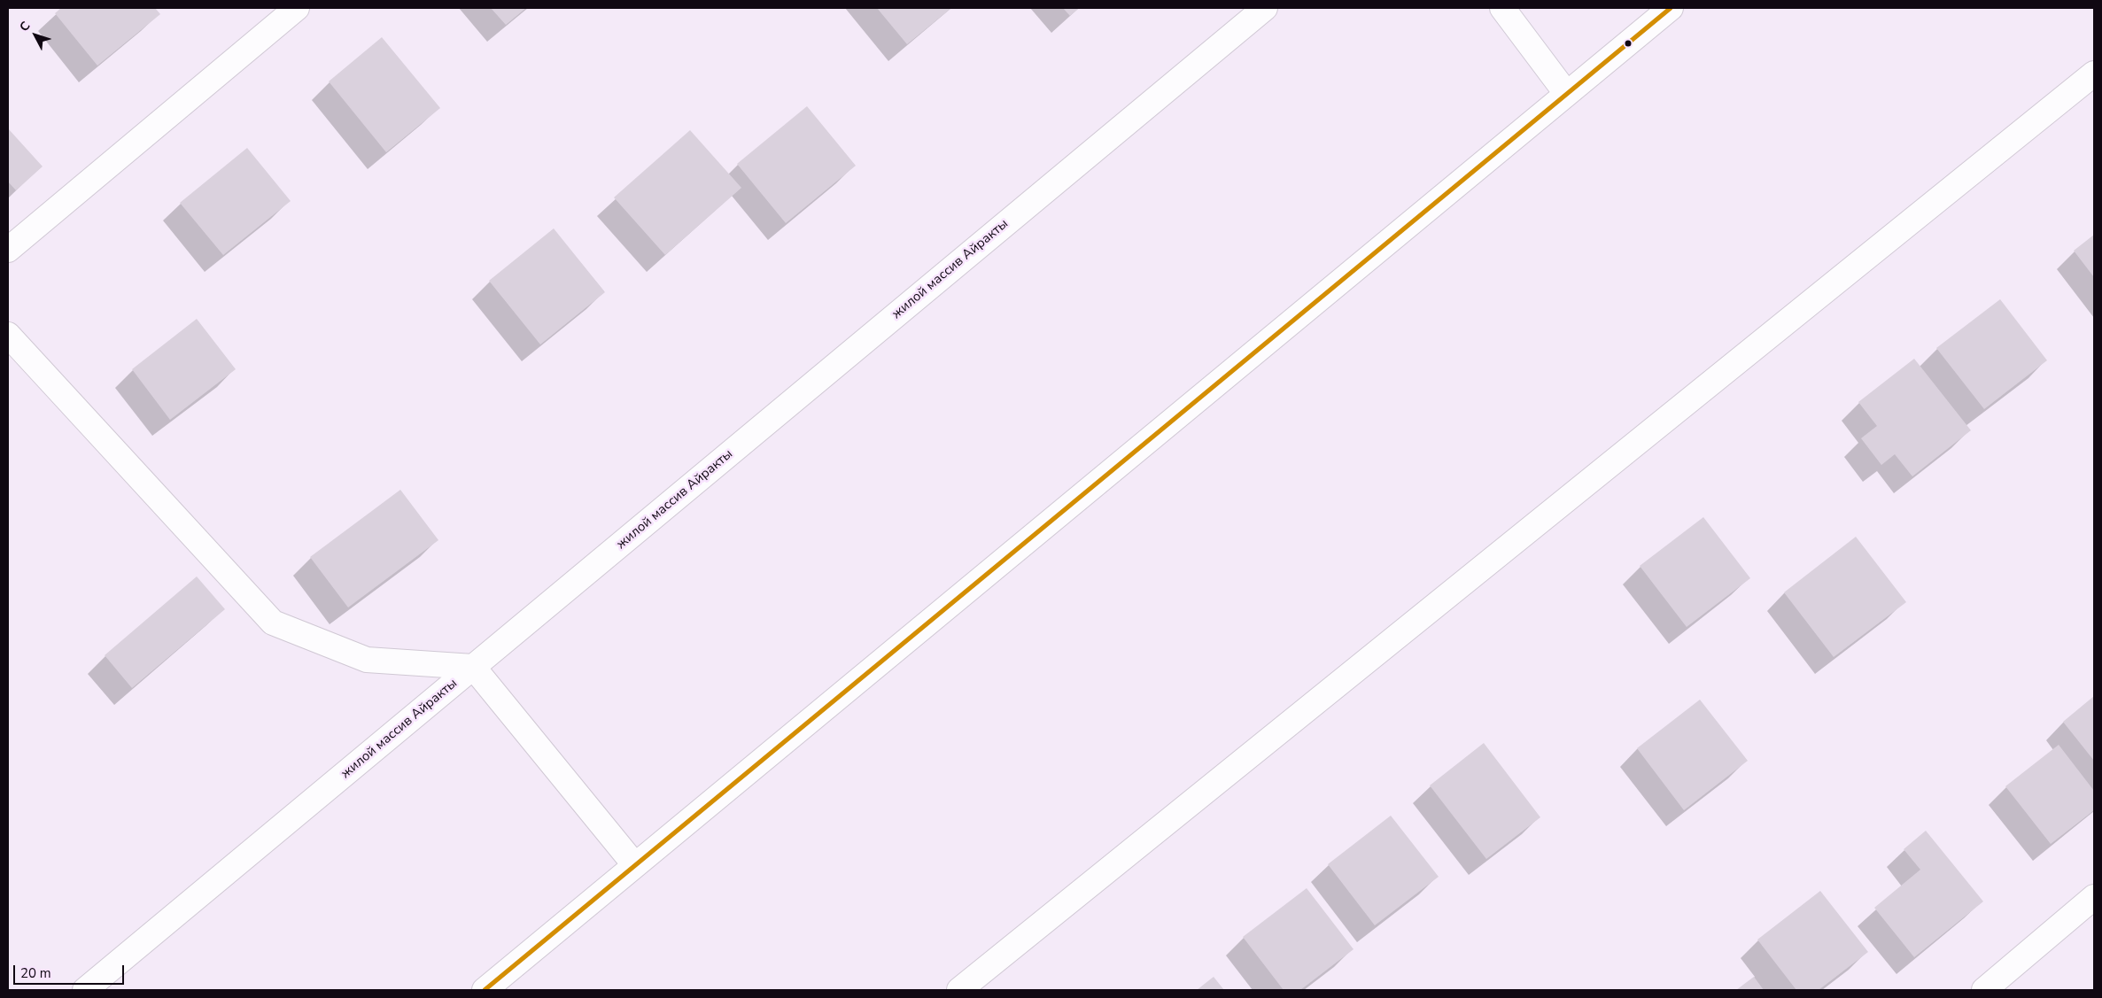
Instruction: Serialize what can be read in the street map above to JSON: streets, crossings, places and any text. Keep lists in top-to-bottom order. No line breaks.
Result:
{"streets":{"street":["жилой массив Айракты"]},"scale_bar":"20 m","north":"top left"}
